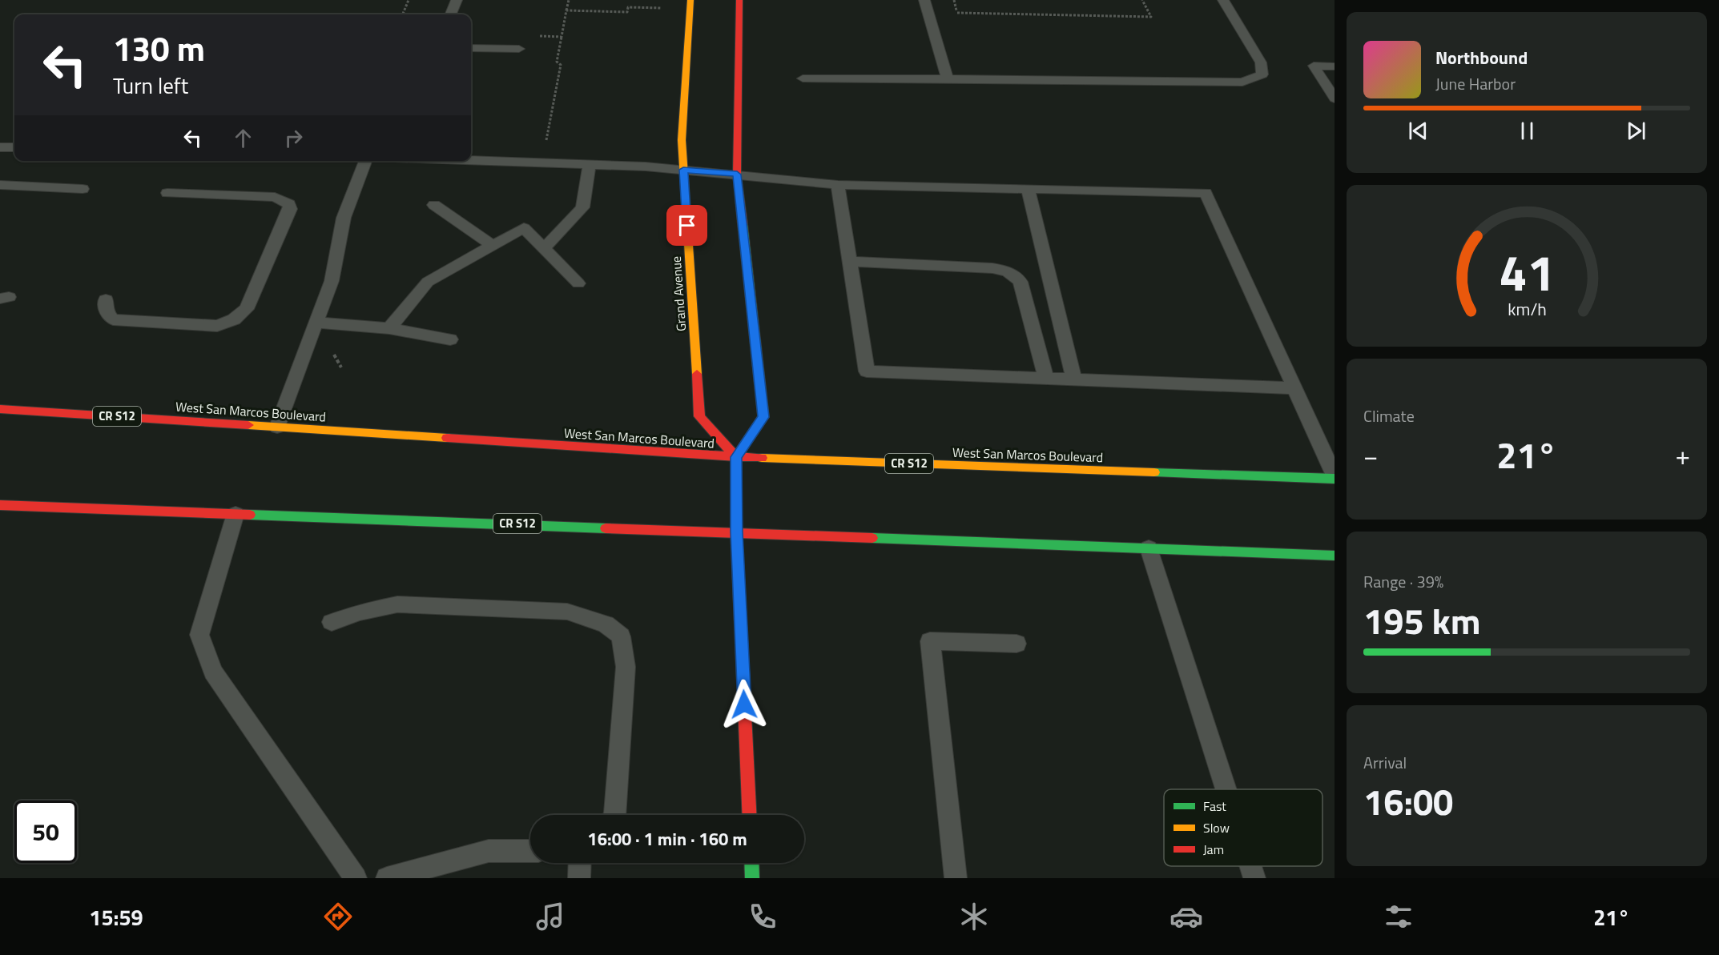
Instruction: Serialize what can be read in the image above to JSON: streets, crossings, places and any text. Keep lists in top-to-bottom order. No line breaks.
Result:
{"streets":{"main road":["Grand Avenue","West San Marcos Boulevard","CR S12"]},"crossings":[["Grand Avenue","West San Marcos Boulevard"]],"legend":["Fast","Slow","Jam"],"page":{"turn":["130 m","Turn left"],"song":["Northbound","June Harbor"],"tile":["Climate",["Range · 39%","195 km"],["Arrival","16:00"]],"heat":["−","21°","+"],"limit":"50","trip":"16:00 · 1 min · 160 m","tabs":["15:59","21°"],"gauge":["41","km/h"]}}
